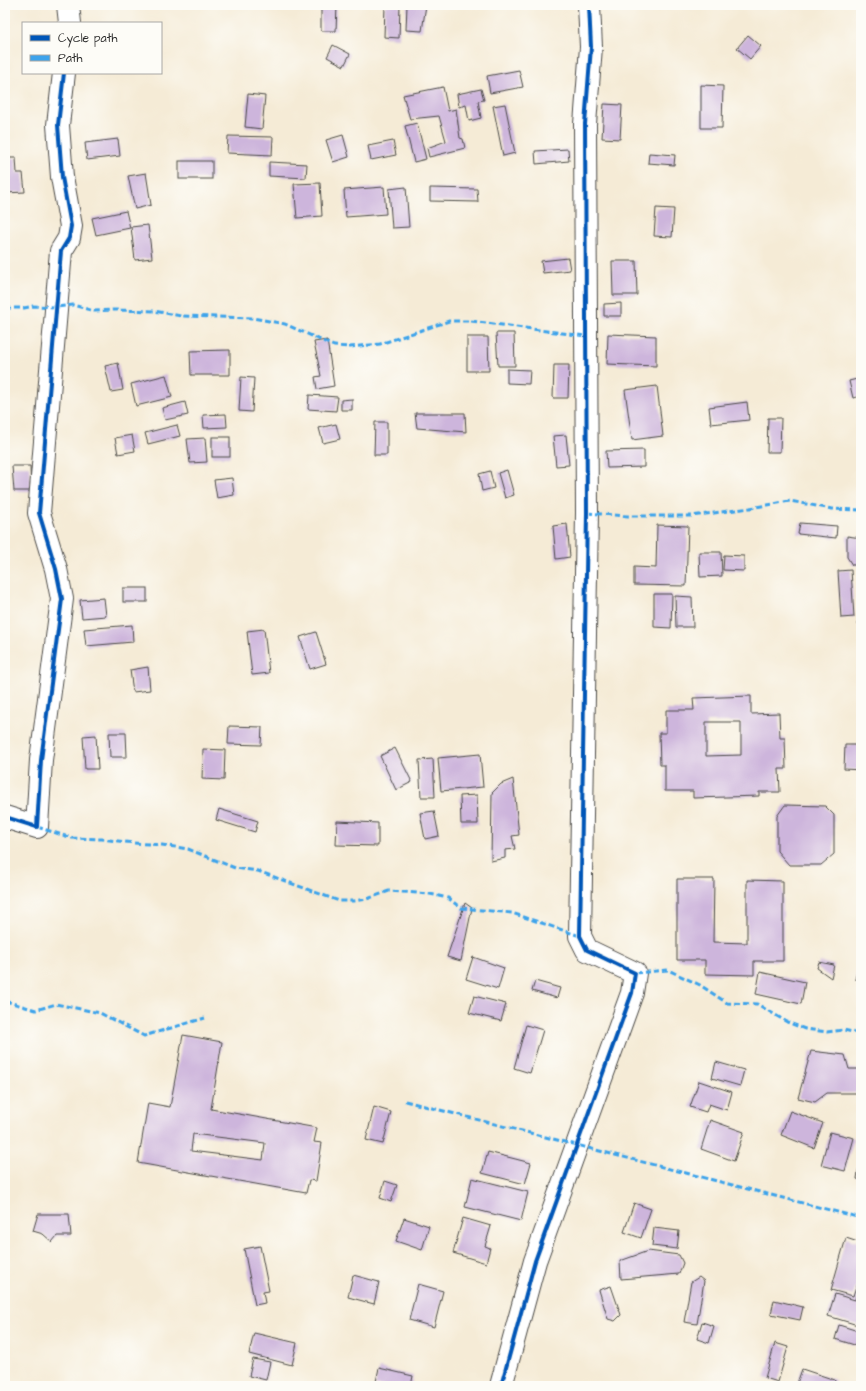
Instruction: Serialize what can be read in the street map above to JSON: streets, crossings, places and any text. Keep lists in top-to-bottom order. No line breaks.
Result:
{"legend":["Cycle path","Path"]}
